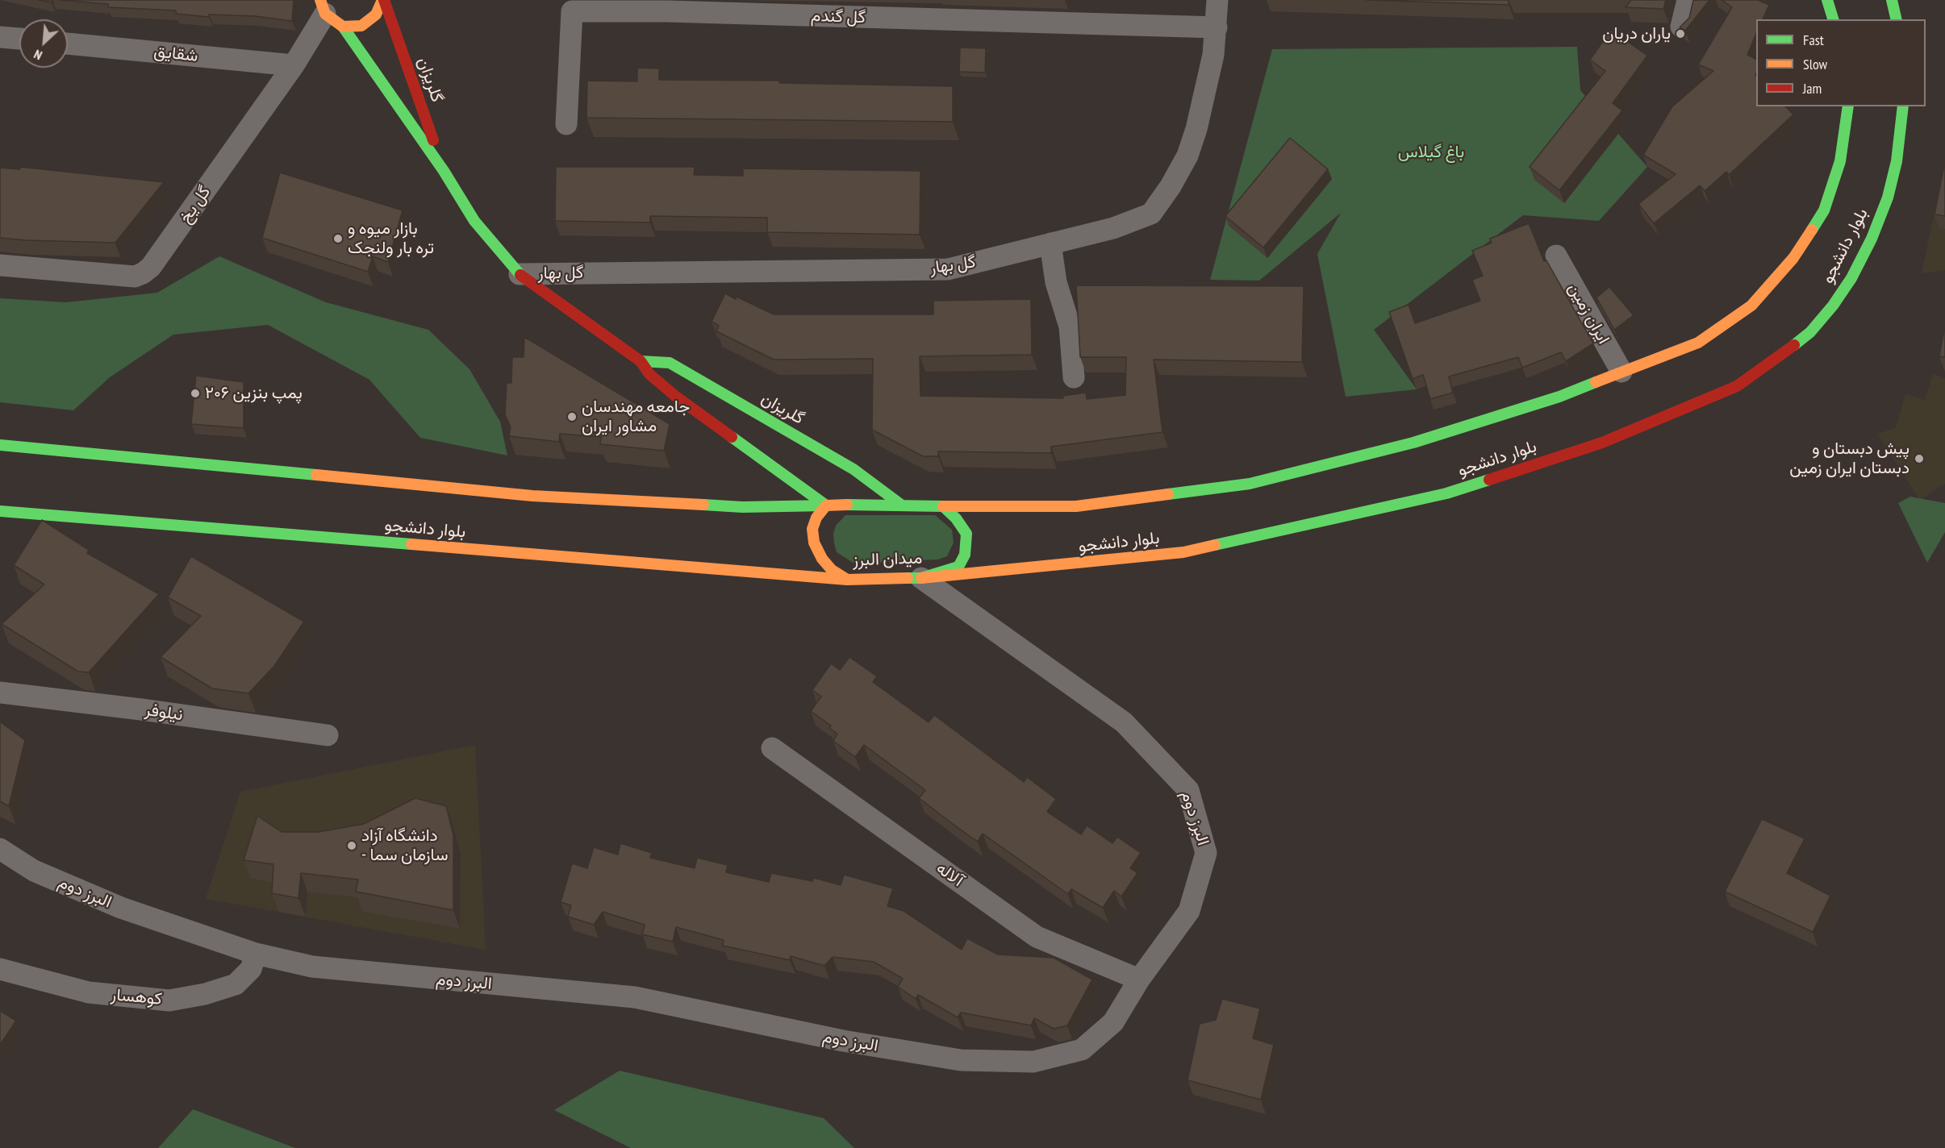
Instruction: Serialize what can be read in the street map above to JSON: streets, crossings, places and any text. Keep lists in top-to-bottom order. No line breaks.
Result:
{"streets":{"main road":["گلریزان","بلوار دانشجو","میدان البرز"],"street":["گل گندم","شقایق","گل یخ","گل بهار","ایران زمین","نیلوفر","البرز دوم","آلاله","کوهسار"]},"crossings":[["گل گندم","گل بهار"],["شقایق","گل یخ"],["گلریزان","گل یخ"],["گلریزان","گل بهار"],["گلریزان","میدان البرز"],["بلوار دانشجو","ایران زمین"],["بلوار دانشجو","میدان البرز"],["بلوار دانشجو","البرز دوم"],["میدان البرز","البرز دوم"],["البرز دوم","آلاله"],["البرز دوم","کوهسار"]],"parks":["باغ گیلاس"],"places":["یاران دریان","بازار میوه و تره بار ولنجک","پمپ بنزین ۲۰۶","جامعه مهندسان مشاور ایران","پیش دبستان و دبستان ایران زمین","دانشگاه آزاد - سازمان سما"],"legend":["Fast","Slow","Jam"],"north":"bottom left"}
